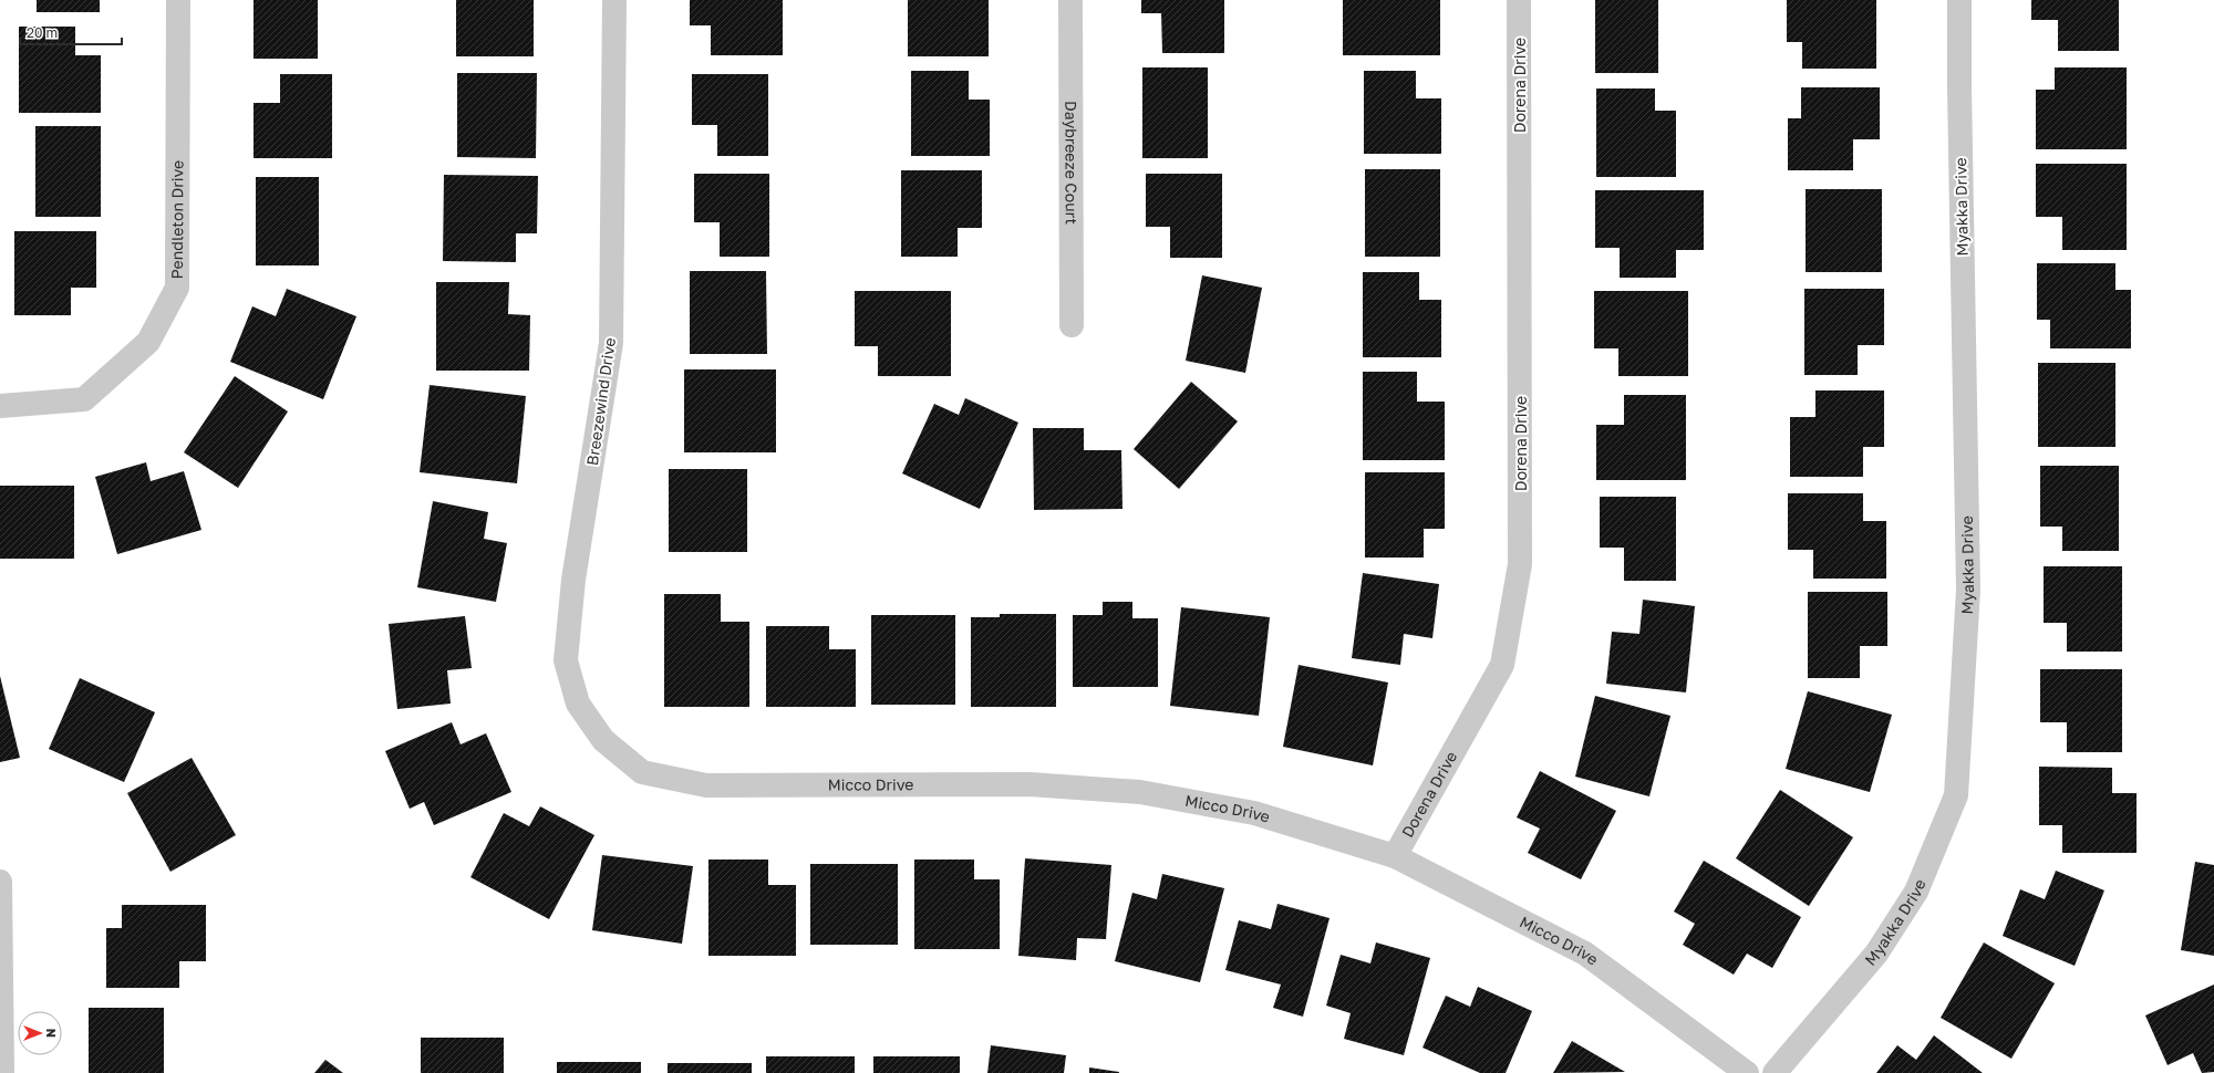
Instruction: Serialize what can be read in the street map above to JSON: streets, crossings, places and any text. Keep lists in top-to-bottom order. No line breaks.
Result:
{"streets":{"street":["Dorena Drive","Daybreeze Court","Myakka Drive","Pendleton Drive","Breezewind Drive","Micco Drive"]},"crossings":[["Dorena Drive","Micco Drive"],["Breezewind Drive","Micco Drive"]],"scale_bar":"20 m","north":"right"}
